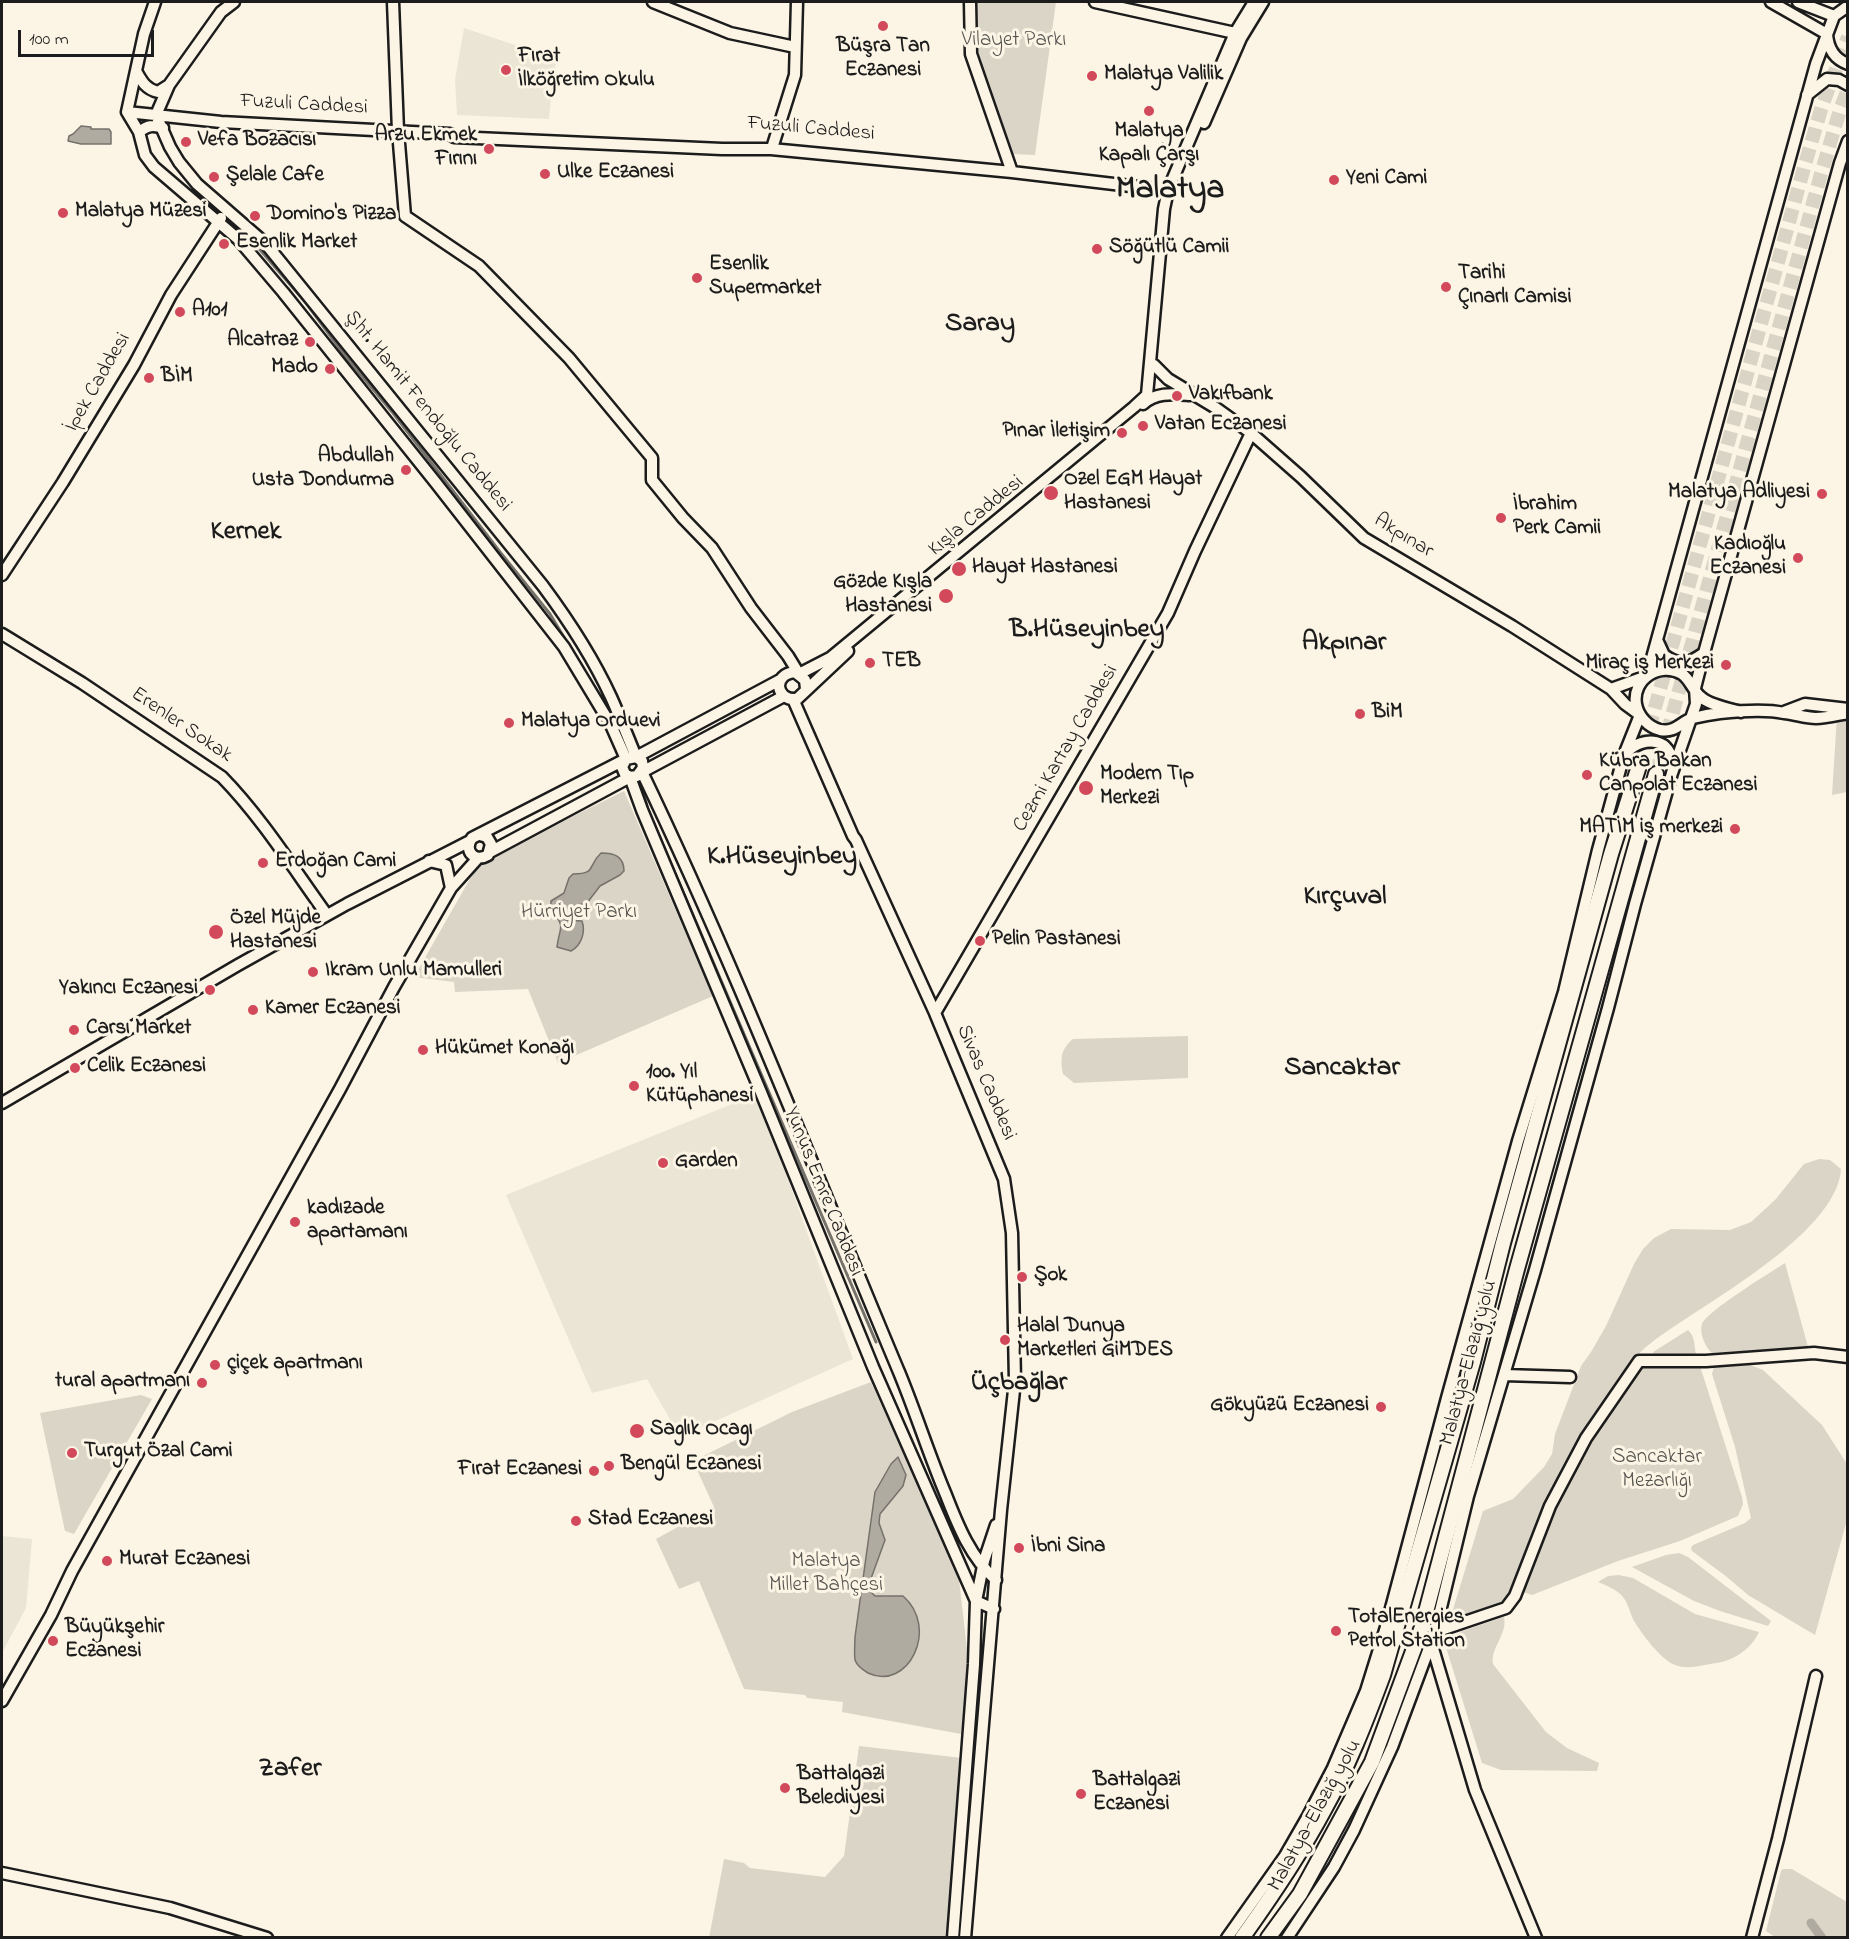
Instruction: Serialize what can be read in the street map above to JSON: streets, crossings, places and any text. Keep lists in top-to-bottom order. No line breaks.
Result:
{"streets":{"highway":["Malatya-Elazığ yolu"],"main road":["Fuzuli Caddesi","İpek Caddesi","Şht. Hamit Fendoğlu Caddesi","Kışla Caddesi","Akpınar","Erenler Sokak","Cezmi Kartay Caddesi","Sivas Caddesi","Yunus Emre Caddesi"]},"crossings":[["Fuzuli Caddesi","Şht. Hamit Fendoğlu Caddesi"],["İpek Caddesi","Şht. Hamit Fendoğlu Caddesi"],["Şht. Hamit Fendoğlu Caddesi","Yunus Emre Caddesi"],["Kışla Caddesi","Sivas Caddesi"],["Akpınar","Cezmi Kartay Caddesi"],["Cezmi Kartay Caddesi","Sivas Caddesi"]],"districts":["Malatya","Saray","Kernek","B.Hüseyinbey","Akpınar","K.Hüseyinbey","Kırçuval","Sancaktar","Üçbağlar","Zafer"],"parks":["Vilayet Parkı","Hürriyet Parkı","Sancaktar Mezarlığı","Malatya Millet Bahçesi"],"places":["Büşra Tan Eczanesi","Fırat İlköğretim Okulu","Malatya Valilik","Malatya Kapalı Çarşı","Vefa Bozacısı","Arzu Ekmek Fırını","Ulke Eczanesi","Şelale Cafe","Yeni Cami","Malatya Müzesi","Domino's Pizza","Esenlik Market","Söğütlü Camii","Esenlik Supermarket","Tarihi Çınarlı Camisi","A101","Alcatraz","Mado","BİM","Vakıfbank","Vatan Eczanesi","Pınar İletişim","Abdullah Usta Dondurma","Ozel EGM Hayat Hastanesi","Malatya Adliyesi","İbrahim Perk Camii","Kadıoğlu Eczanesi","Hayat Hastanesi","Gözde Kışla Hastanesi","TEB","Miraç iş Merkezi","BiM","Malatya Orduevi","Kübra Bakan Canpolat Eczanesi","Modern Tıp Merkezi","MATİM iş merkezi","Erdoğan Cami","Özel Müjde Hastanesi","Pelin Pastanesi","Ikram Unlu Mamulleri","Yakıncı Eczanesi","Kamer Eczanesi","Carsı Market","Hükümet Konağı","Celik Eczanesi","100. Yıl Kütüphanesi","Garden","kadızade apartamanı","Şok","Halal Dunya Marketleri GiMDES","çiçek apartmanı","tural apartmanı","Gökyüzü Eczanesi","Saglık Ocagı","Turgut Özal Cami","Bengül Eczanesi","Fırat Eczanesi","Stad Eczanesi","İbni Sina","Murat Eczanesi","TotalEnergies Petrol Station","Büyükşehir Eczanesi","Battalgazi Belediyesi","Battalgazi Eczanesi"],"scale_bar":"100 m"}
